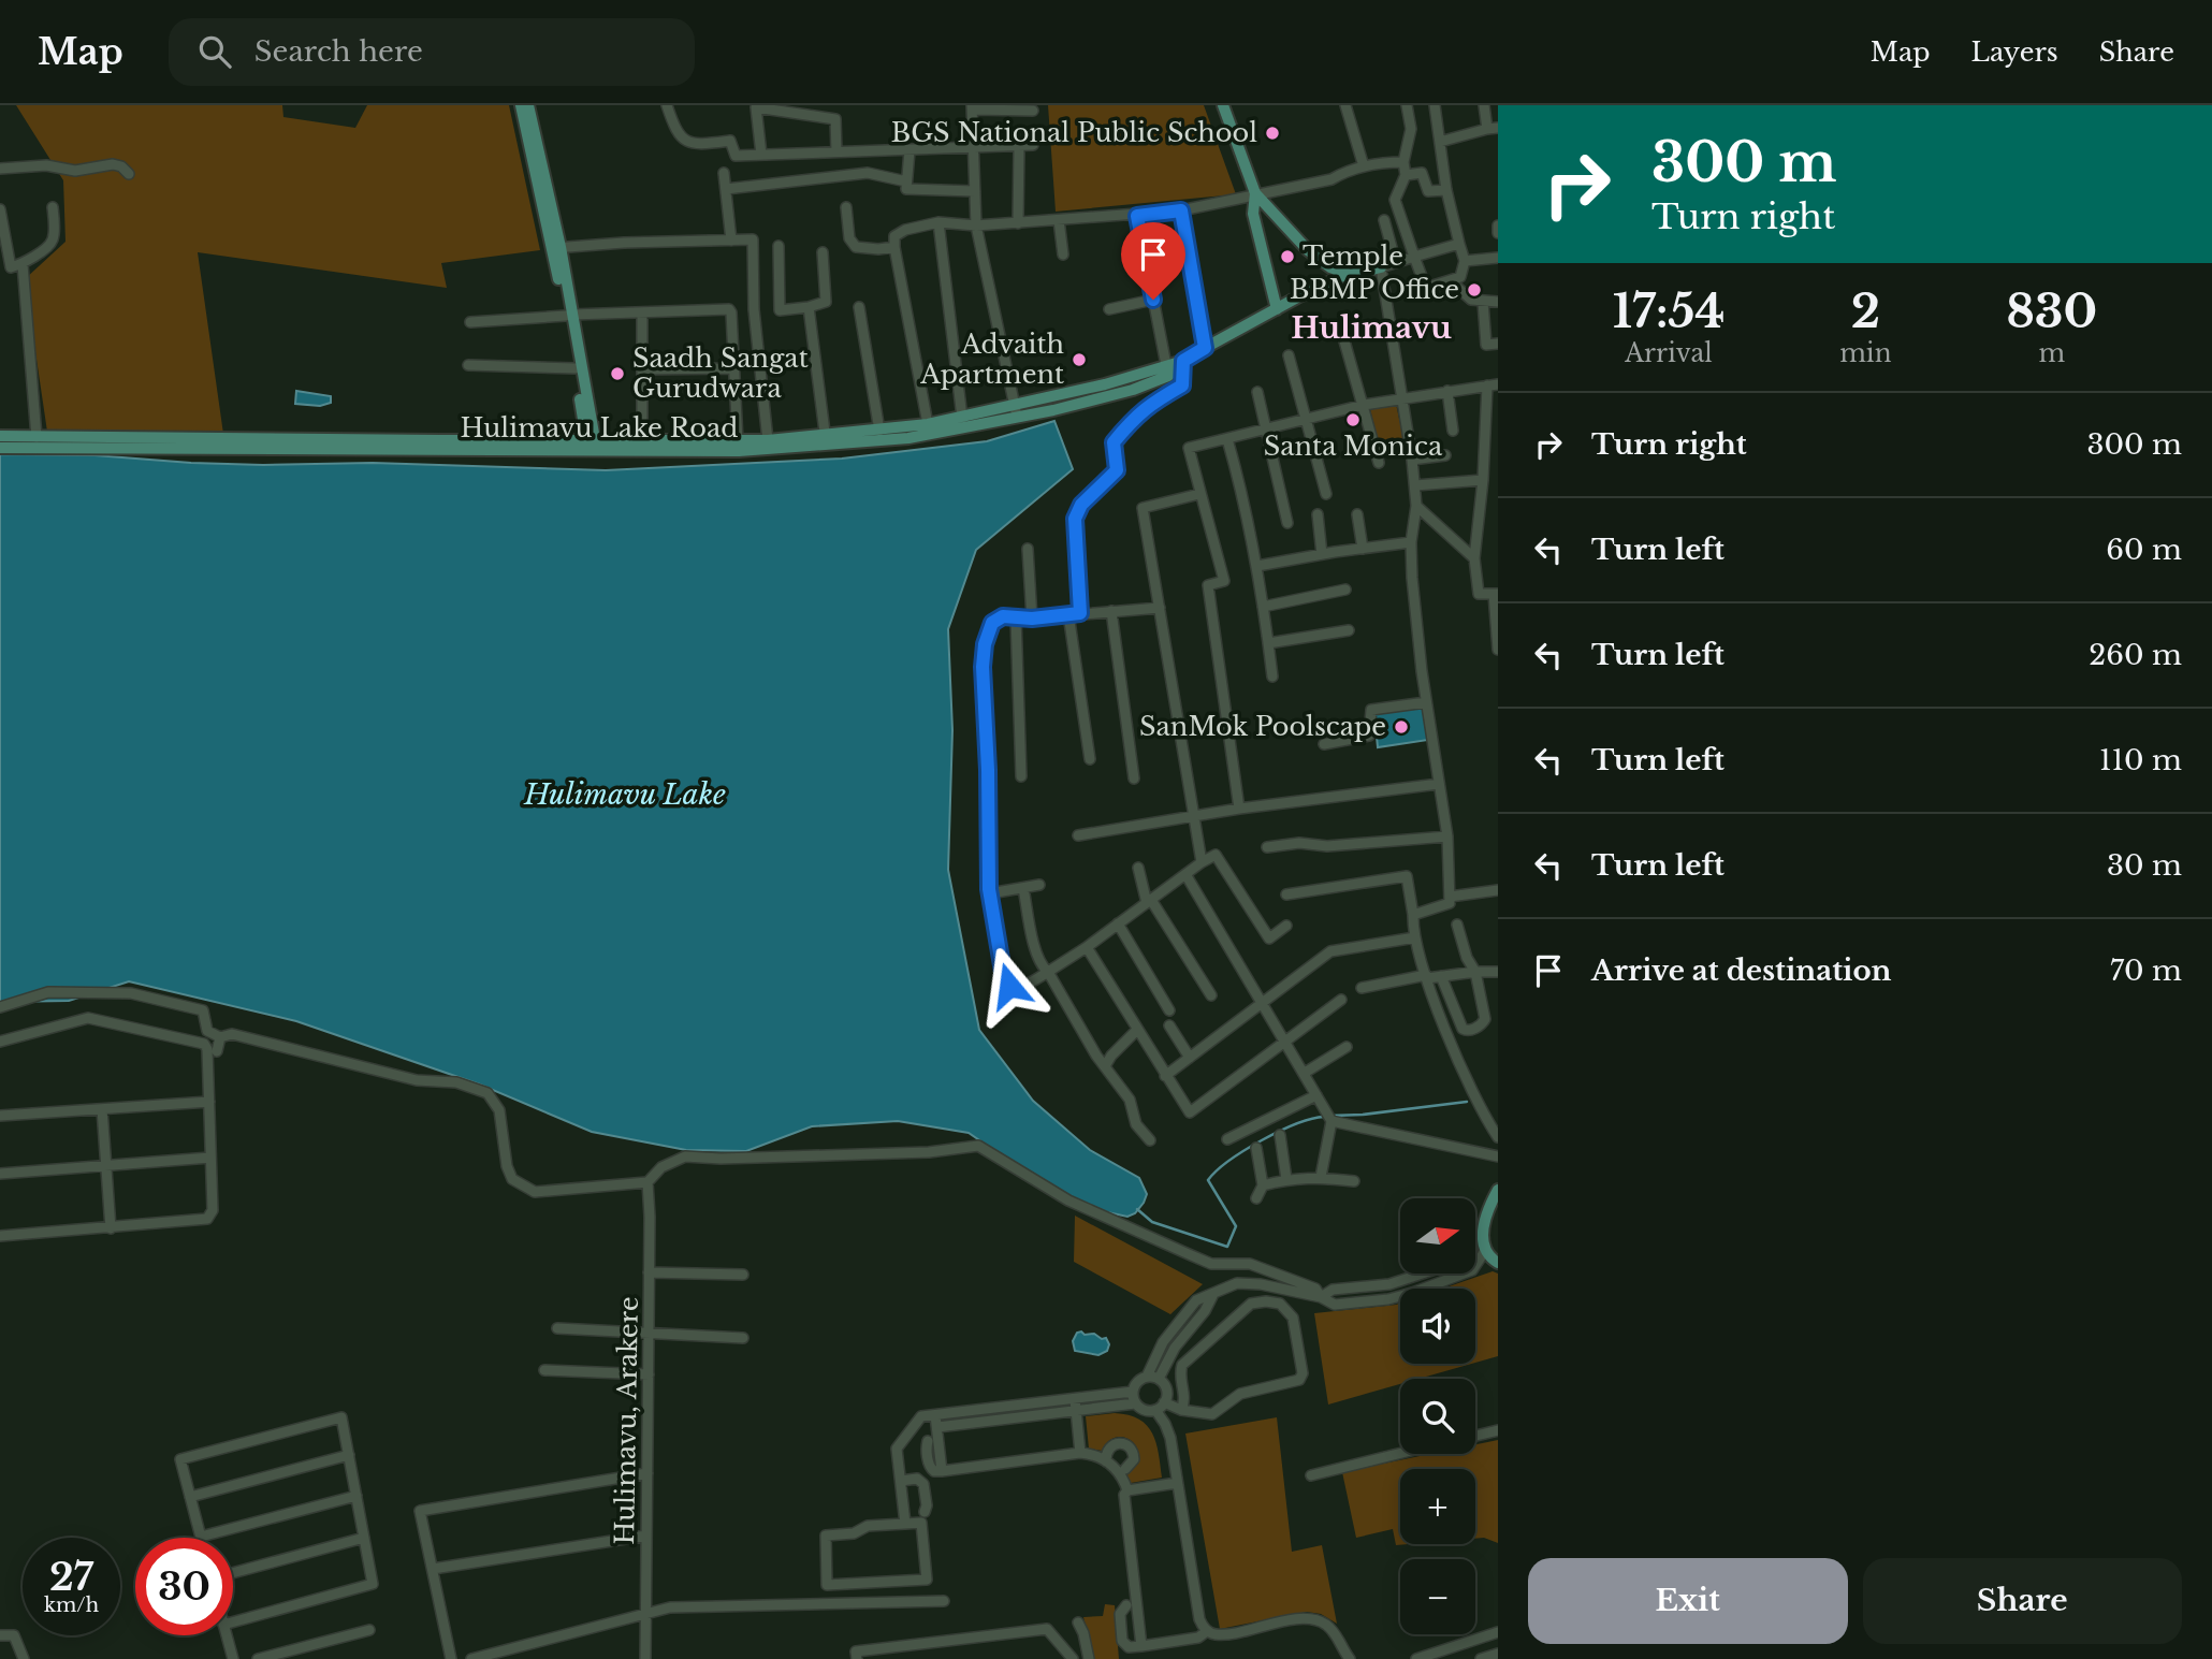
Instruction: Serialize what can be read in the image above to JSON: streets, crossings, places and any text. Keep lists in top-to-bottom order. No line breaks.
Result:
{"streets":{"main road":["Hulimavu Lake Road"],"street":["Hulimavu, Arakere"]},"districts":["Hulimavu"],"water":["Hulimavu Lake"],"places":["BGS National Public School","Temple","BBMP Office","Advaith Apartment","Saadh Sangat Gurudwara","Santa Monica","SanMok Poolscape"],"north":"right","page":{"header":"Map","search":"Search here","nav":["Map","Layers","Share"],"turn":["300 m","Turn right"],"eta":["17:54","Arrival","2","min","830","m"],"list":[{"name":"Turn right","value":"300 m"},{"name":"Turn left","value":"60 m"},{"name":"Turn left","value":"260 m"},{"name":"Turn left","value":"110 m"},{"name":"Turn left","value":"30 m"},{"name":"Arrive at destination","value":"70 m"}],"map_buttons":["+","−"],"speed":"27 km/h","limit":"30","buttons":["Exit","Share"]}}
